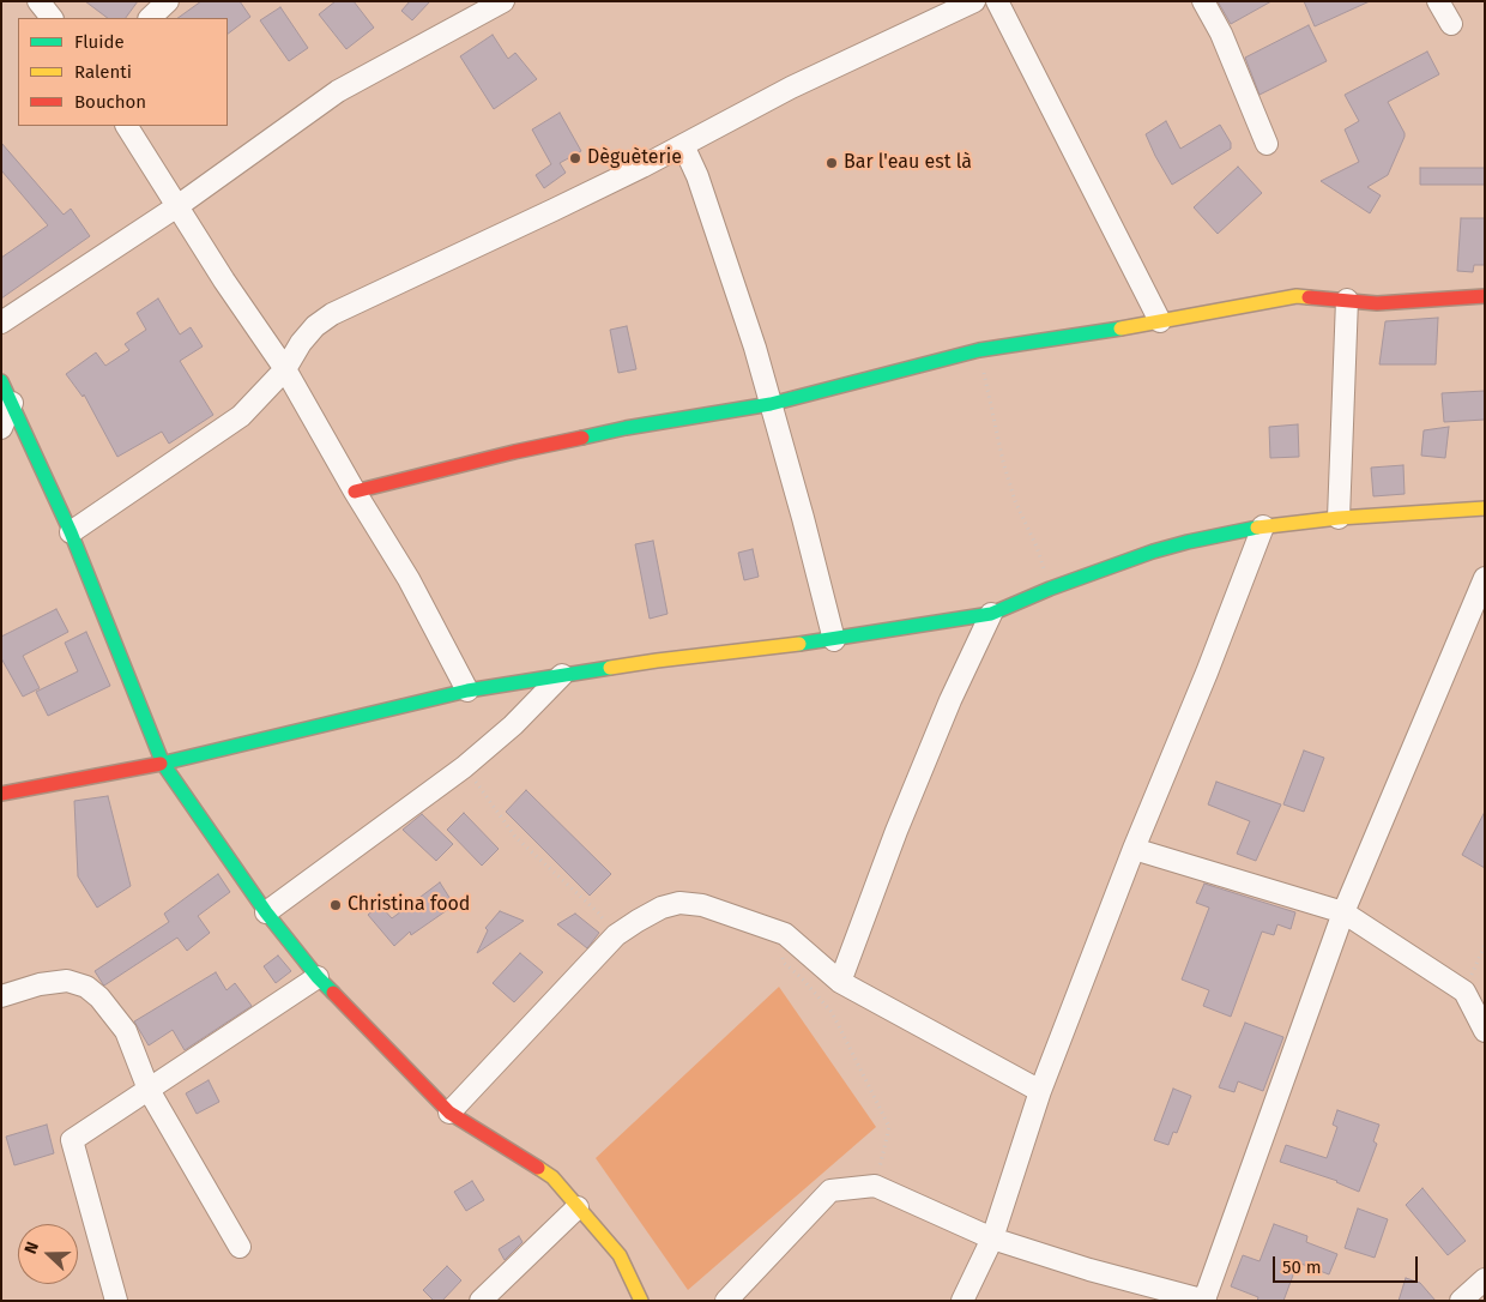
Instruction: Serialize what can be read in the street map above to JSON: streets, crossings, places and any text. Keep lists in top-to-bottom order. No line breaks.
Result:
{"places":["Dèguèterie","Bar l'eau est là","Christina food"],"legend":["Fluide","Ralenti","Bouchon"],"scale_bar":"50 m","north":"left"}
